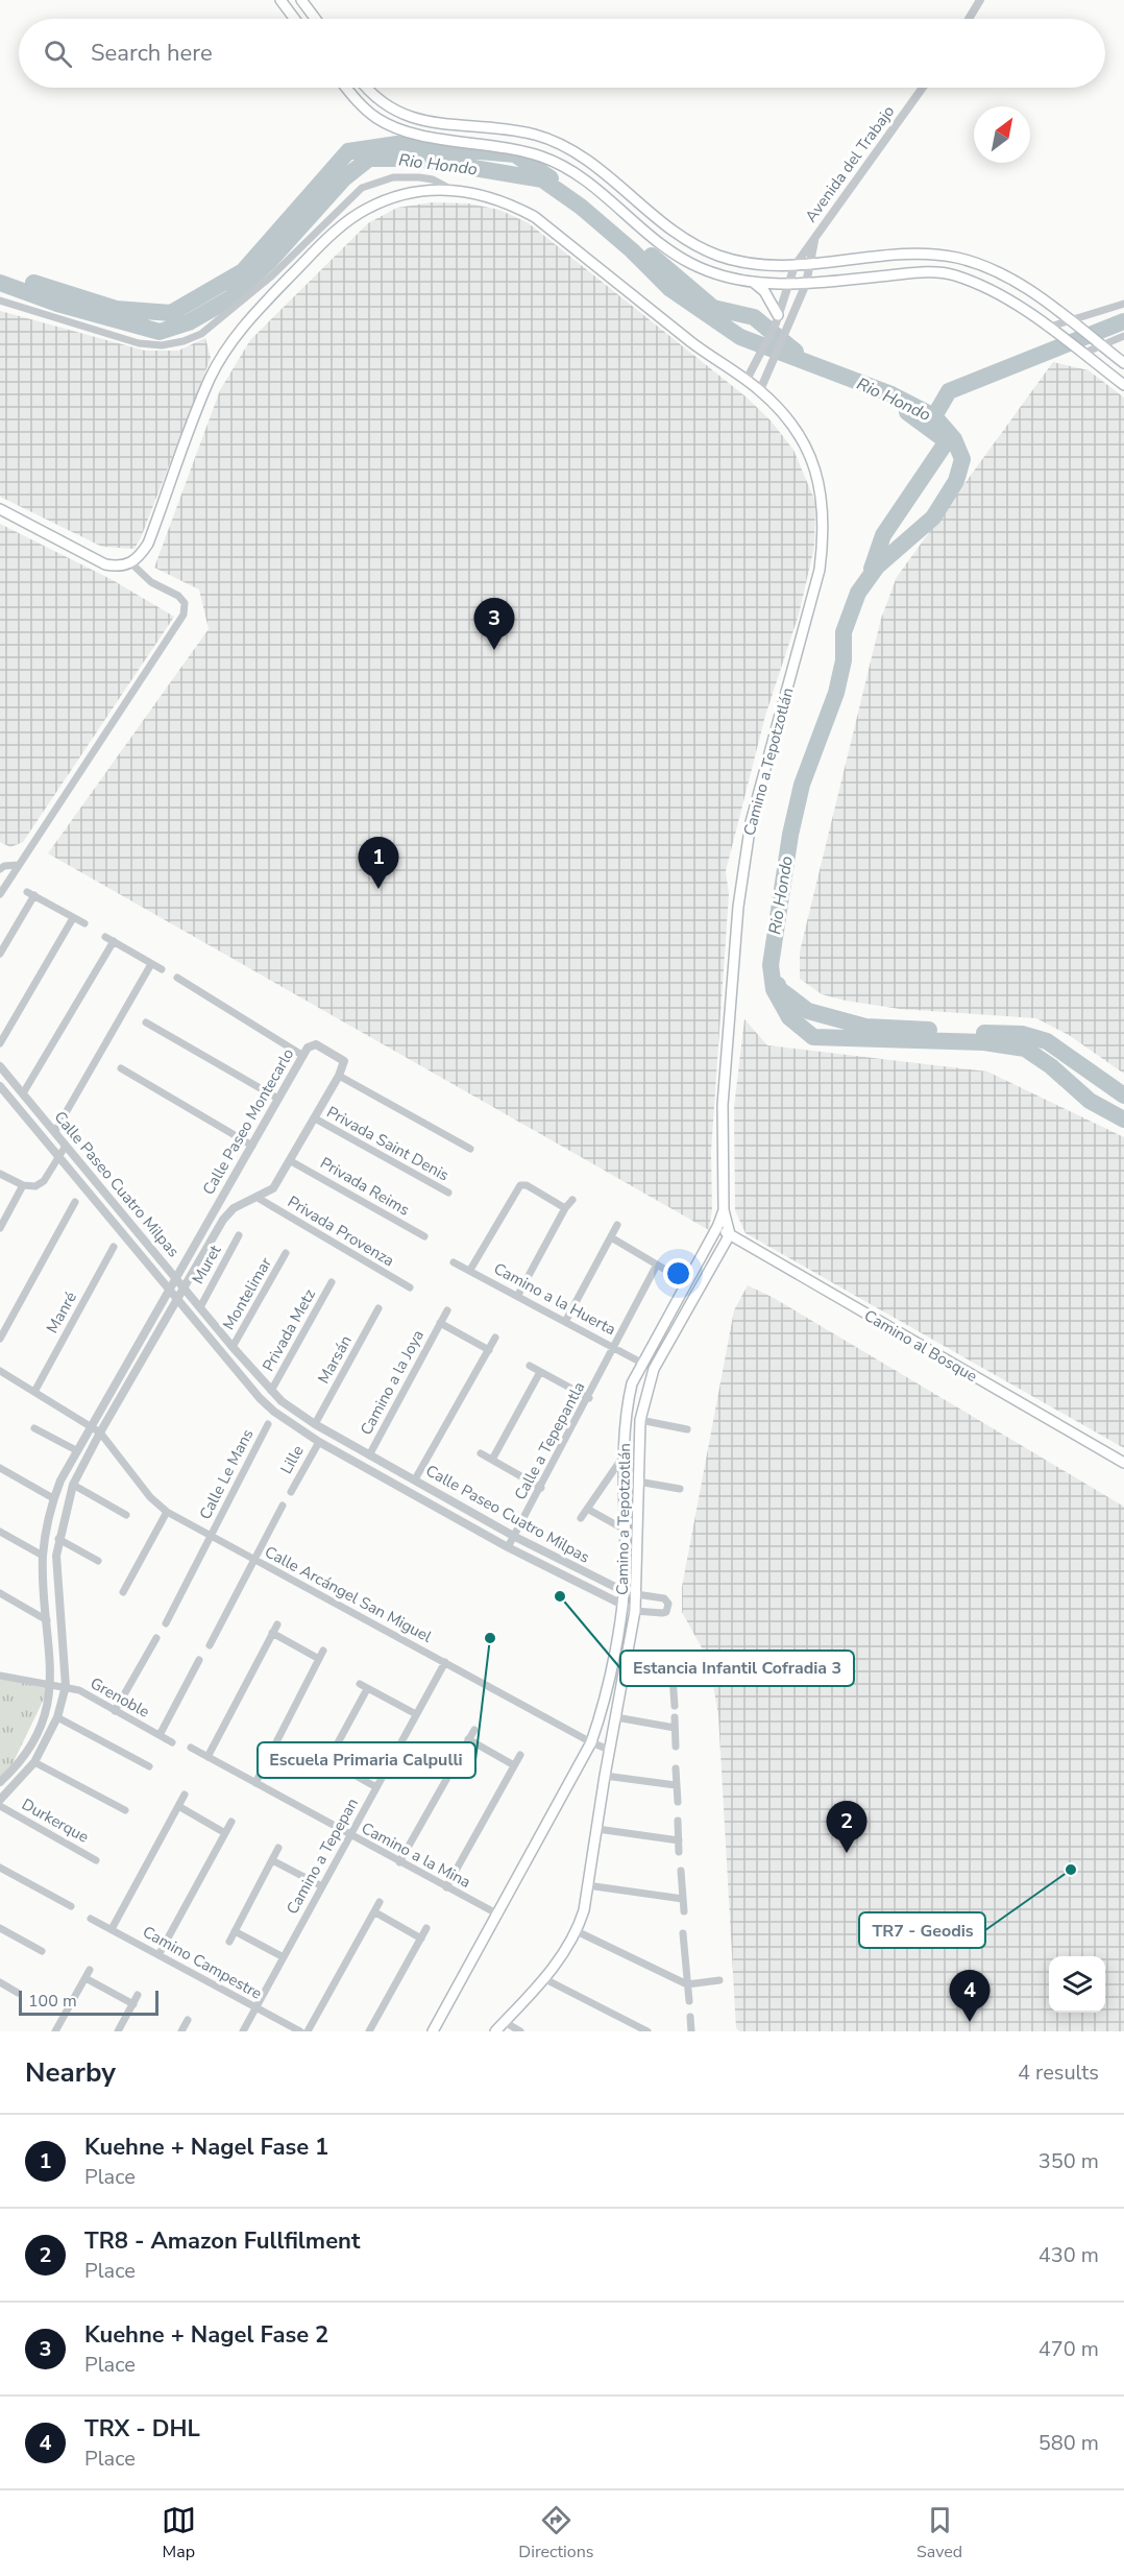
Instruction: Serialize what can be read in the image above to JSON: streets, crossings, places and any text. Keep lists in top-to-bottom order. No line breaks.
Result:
{"streets":{"main road":["Camino a Tepotzotlán","Camino al Bosque"],"street":["Avenida del Trabajo","Calle Paseo Montecarlo","Privada Saint Denis","Calle Paseo Cuatro Milpas","Privada Reims","Privada Provenza","Muret","Montelimar","Camino a la Huerta","Manré","Privada Metz","Marsán","Camino a la Joya","Calle a Tepepantla","Lille","Calle Le Mans","Calle Arcángel San Miguel","Grenoble","Durkerque","Camino a la Mina","Camino a Tepepan","Camino Campestre"]},"crossings":[["Avenida del Trabajo","Camino a Tepotzotlán"],["Camino a Tepotzotlán","Calle Paseo Cuatro Milpas"],["Camino a Tepotzotlán","Camino a la Huerta"],["Camino a Tepotzotlán","Camino al Bosque"],["Camino a Tepotzotlán","Calle Arcángel San Miguel"],["Camino a Tepotzotlán","Camino a la Mina"],["Calle Paseo Montecarlo","Privada Saint Denis"],["Calle Paseo Montecarlo","Calle Paseo Cuatro Milpas"],["Calle Paseo Montecarlo","Privada Reims"],["Calle Paseo Montecarlo","Privada Provenza"],["Calle Paseo Montecarlo","Calle Arcángel San Miguel"],["Calle Paseo Montecarlo","Grenoble"],["Calle Paseo Cuatro Milpas","Muret"],["Calle Paseo Cuatro Milpas","Montelimar"],["Calle Paseo Cuatro Milpas","Privada Metz"],["Calle Paseo Cuatro Milpas","Marsán"],["Calle Paseo Cuatro Milpas","Camino a la Joya"],["Calle Paseo Cuatro Milpas","Calle a Tepepantla"],["Calle Paseo Cuatro Milpas","Lille"],["Camino a la Huerta","Calle a Tepepantla"],["Calle Le Mans","Calle Arcángel San Miguel"],["Calle Arcángel San Miguel","Camino a Tepepan"],["Camino a la Mina","Camino a Tepepan"],["Camino a Tepepan","Camino Campestre"]],"water":["Rio Hondo"],"places":["Estancia Infantil Cofradia 3","Escuela Primaria Calpulli","TR7 - Geodis"],"scale_bar":"100 m","north":"top right","page":{"search":"Search here","pins":["3","1","2","4"],"scale":"100 m","heading":["Nearby","4 results"],"list":[{"mark":"1","name":"Kuehne + Nagel Fase 1","note":"Place","value":"350 m"},{"mark":"2","name":"TR8 - Amazon Fullfilment","note":"Place","value":"430 m"},{"mark":"3","name":"Kuehne + Nagel Fase 2","note":"Place","value":"470 m"},{"mark":"4","name":"TRX - DHL","note":"Place","value":"580 m"}],"nav":["Map","Directions","Saved"]}}
